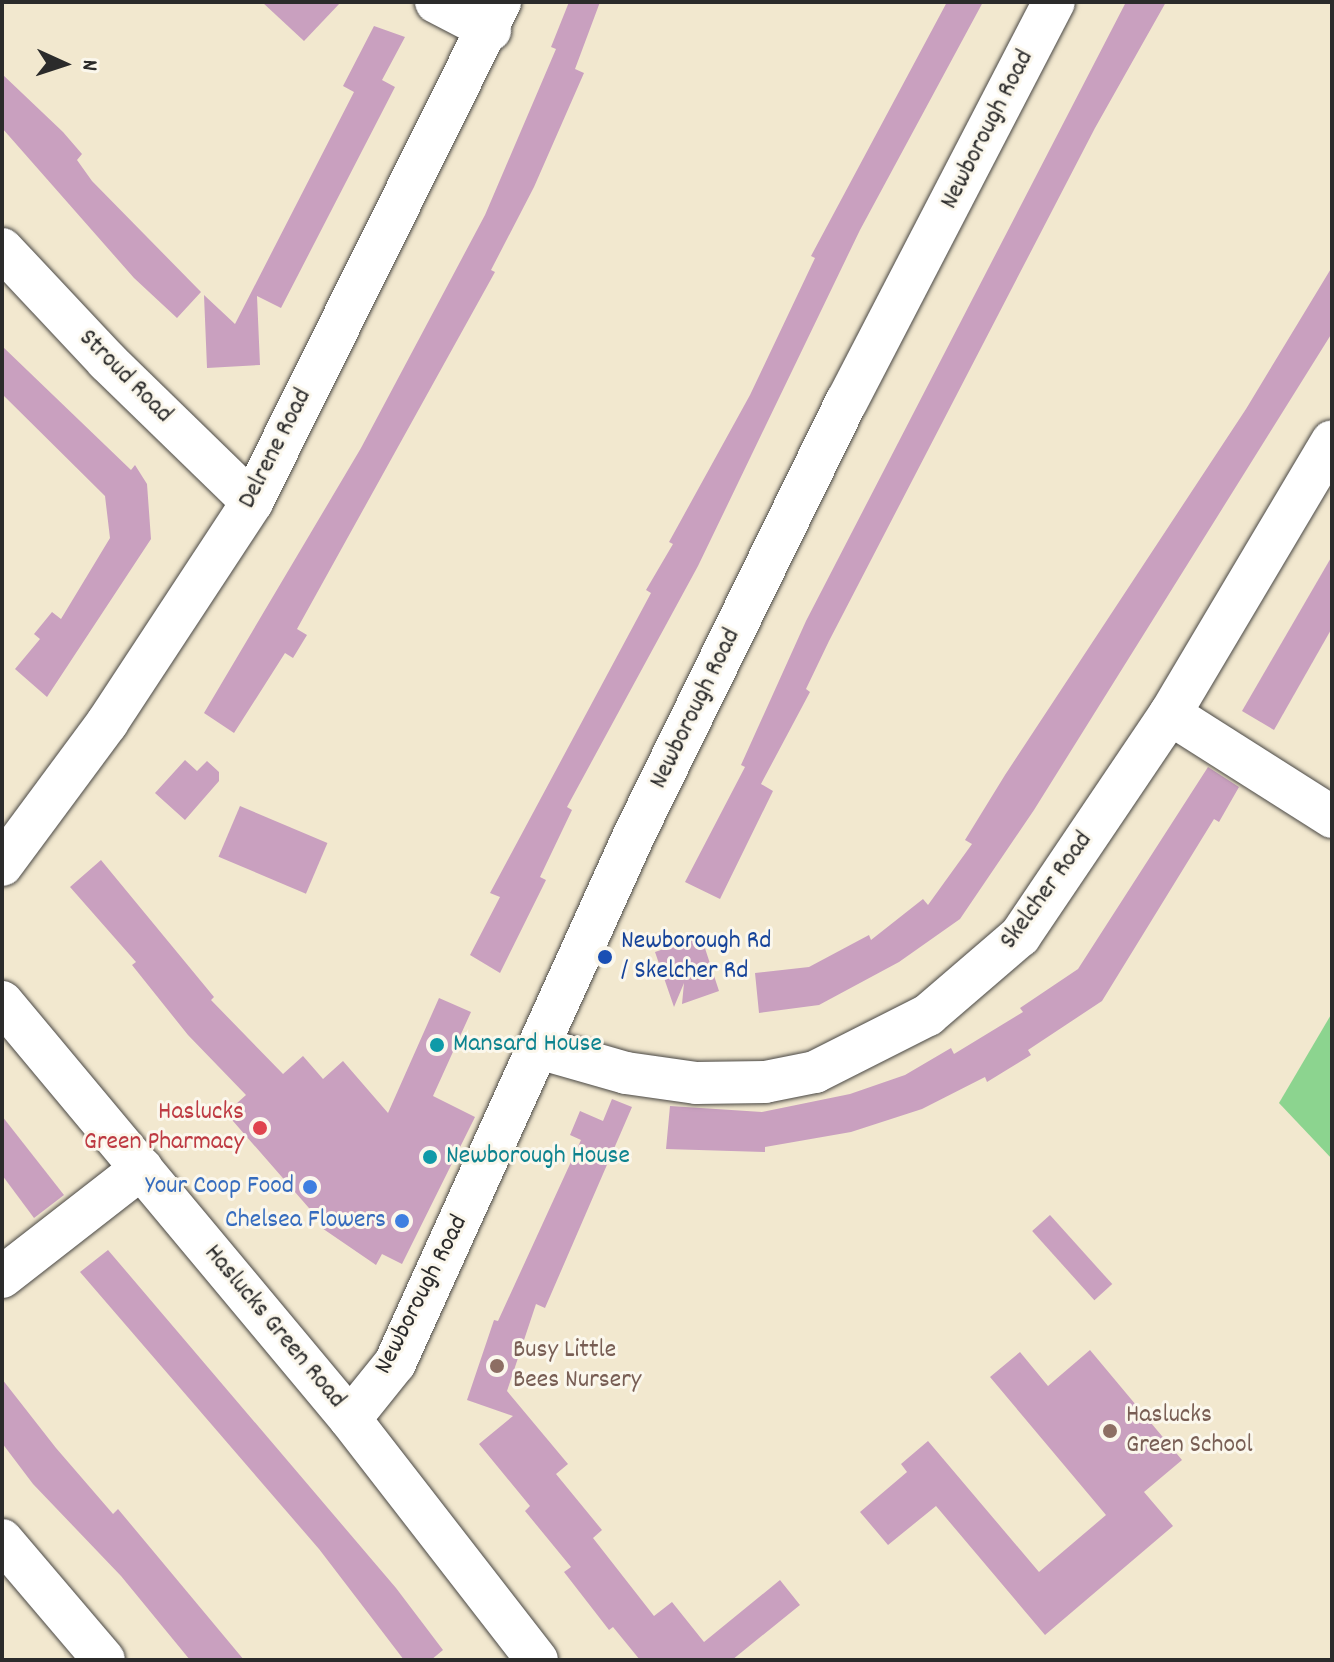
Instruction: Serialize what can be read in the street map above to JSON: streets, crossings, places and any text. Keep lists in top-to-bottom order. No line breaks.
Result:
{"streets":{"street":["Newborough Road","Stroud Road","Delrene Road","Skelcher Road","Haslucks Green Road"]},"crossings":[["Newborough Road","Skelcher Road"],["Newborough Road","Haslucks Green Road"],["Stroud Road","Delrene Road"]],"places":["Newborough Rd / Skelcher Rd","Mansard House","Haslucks Green Pharmacy","Newborough House","Your Coop Food","Chelsea Flowers","Busy Little Bees Nursery","Haslucks Green School"],"north":"right"}
